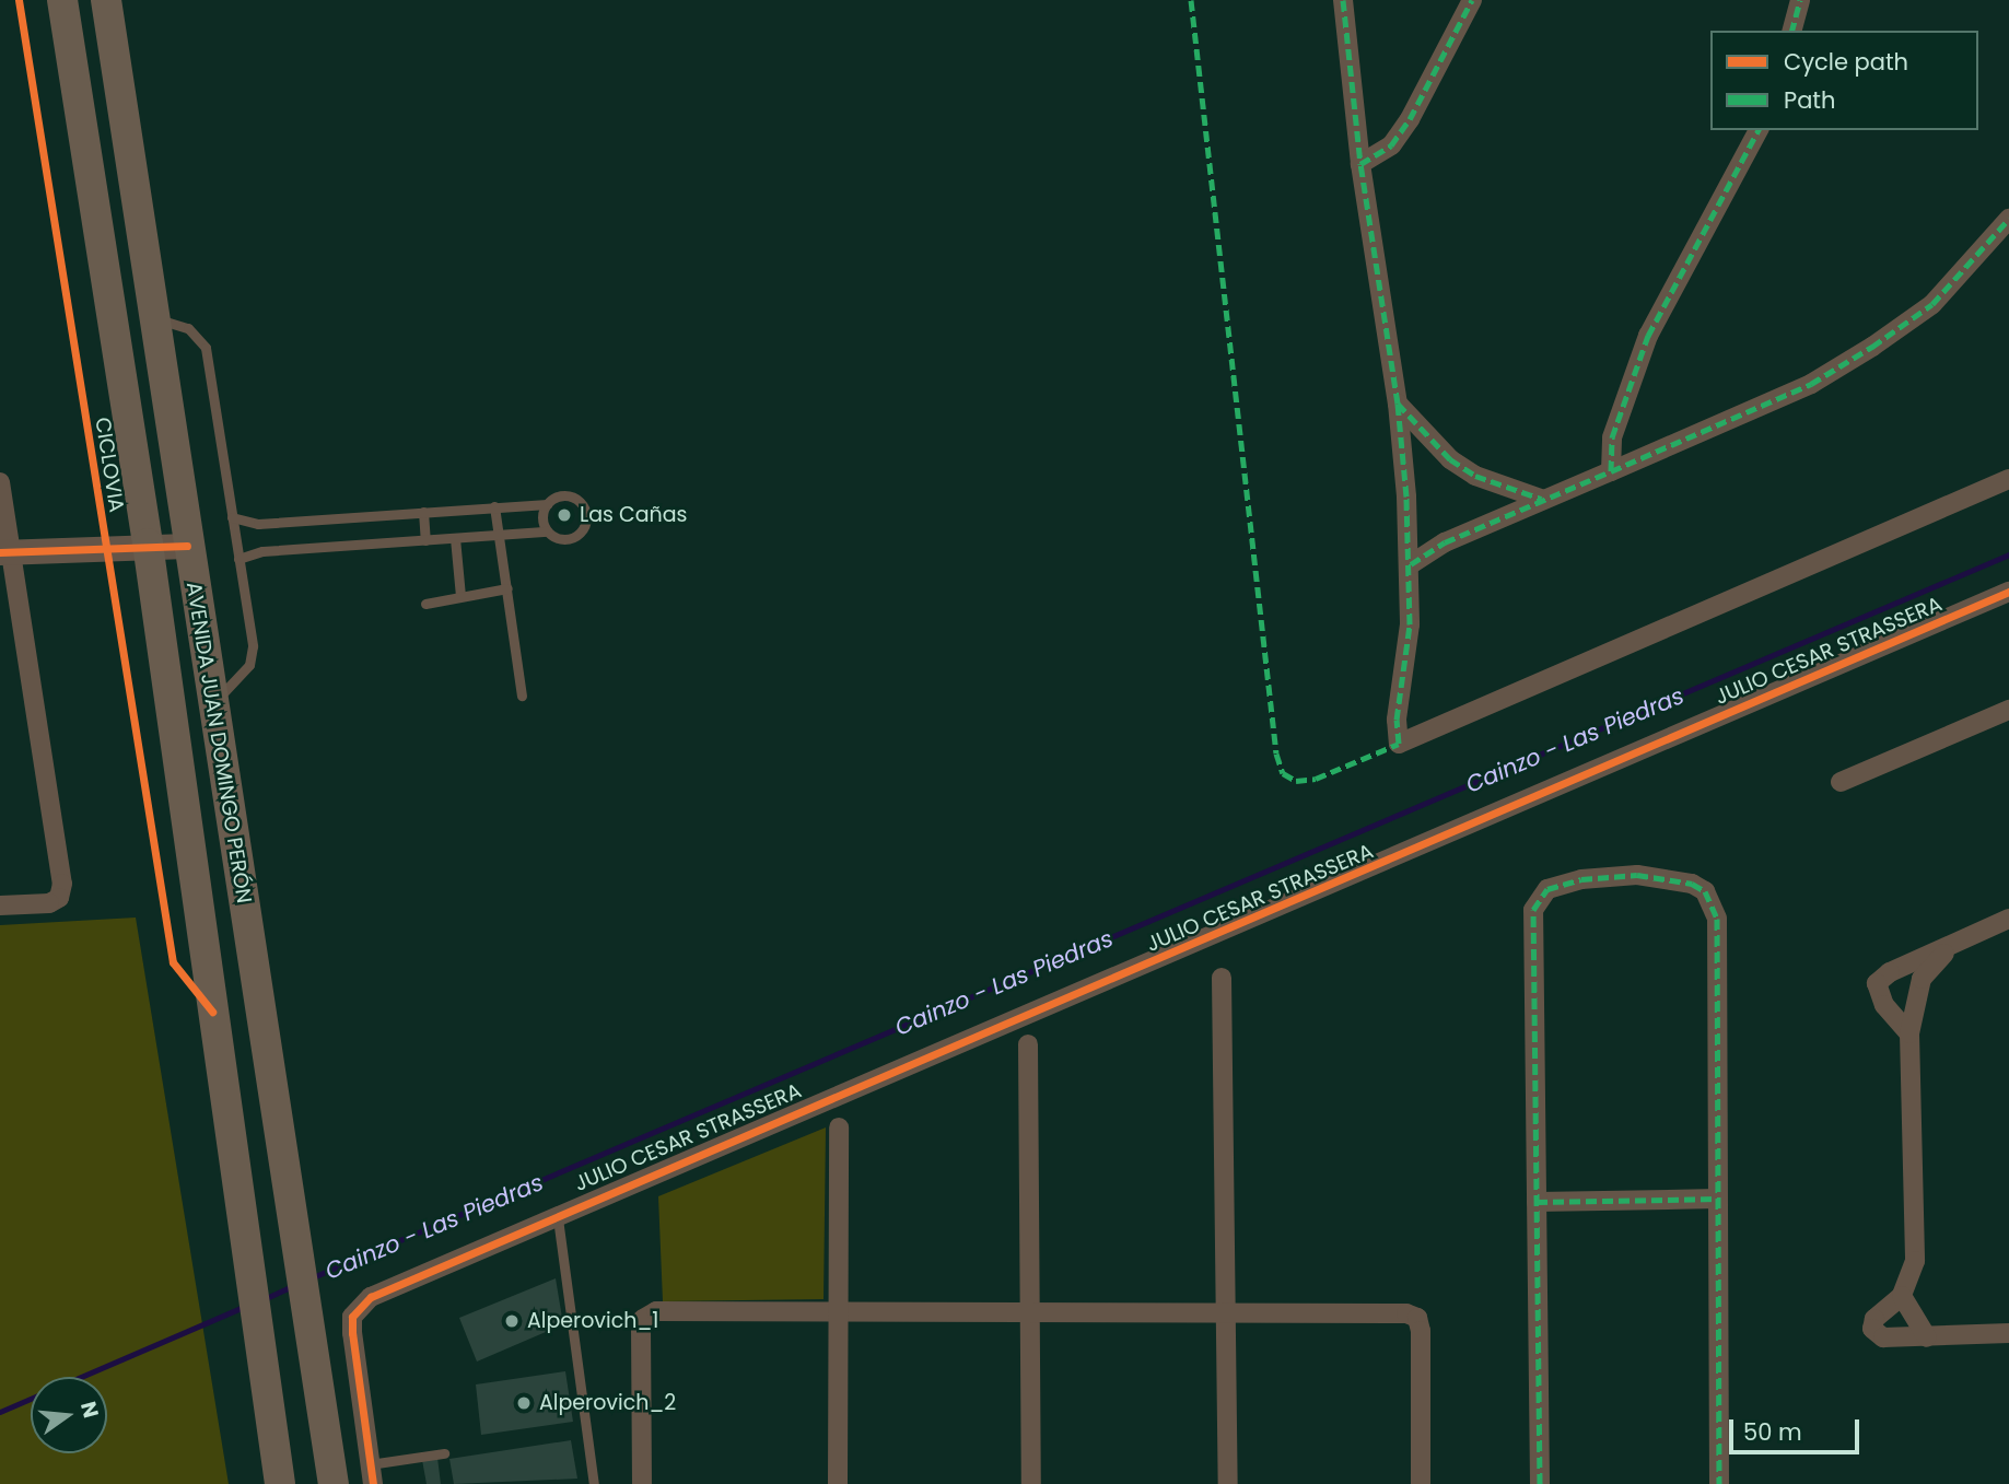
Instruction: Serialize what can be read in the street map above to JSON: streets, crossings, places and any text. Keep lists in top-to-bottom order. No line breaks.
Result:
{"streets":{"main road":["AVENIDA JUAN DOMINGO PERÓN"],"street":["JULIO CESAR STRASSERA"],"cycle path":["CICLOVIA"]},"water":["Cainzo - Las Piedras"],"places":["Las Cañas","Alperovich_1","Alperovich_2"],"legend":["Cycle path","Path"],"scale_bar":"50 m","north":"right"}
